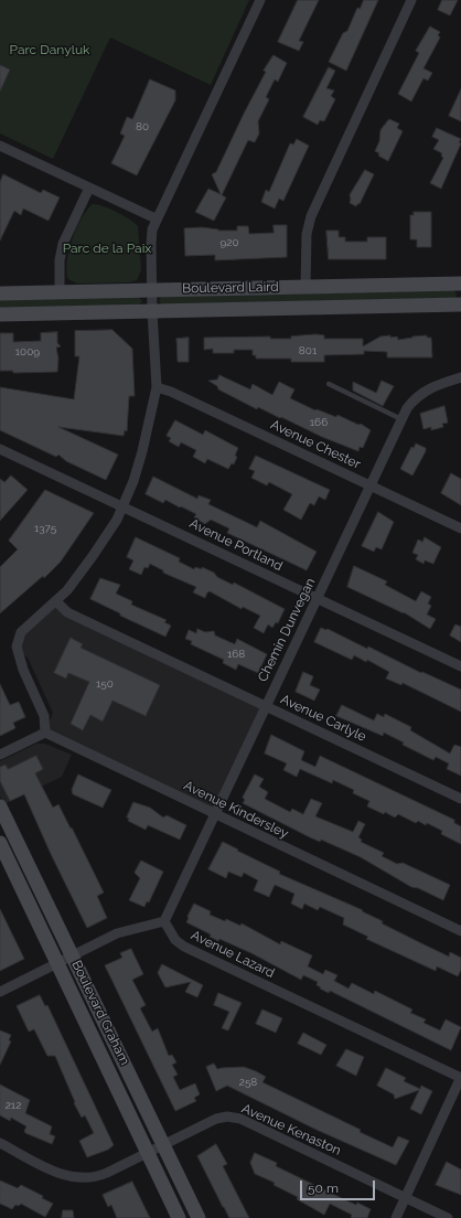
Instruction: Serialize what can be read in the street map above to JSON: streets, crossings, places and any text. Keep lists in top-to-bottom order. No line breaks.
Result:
{"streets":{"street":["Boulevard Laird","Avenue Chester","Avenue Portland","Chemin Dunvegan","Avenue Carlyle","Avenue Kindersley","Avenue Lazard","Boulevard Graham","Avenue Kenaston"]},"crossings":[["Avenue Chester","Chemin Dunvegan"],["Avenue Portland","Chemin Dunvegan"],["Chemin Dunvegan","Avenue Carlyle"],["Chemin Dunvegan","Avenue Kindersley"],["Chemin Dunvegan","Avenue Lazard"],["Boulevard Graham","Avenue Kenaston"]],"parks":["Parc Danyluk","Parc de la Paix"],"house_numbers":["80","920","801","1009","166","1375","168","150","258","212"],"scale_bar":"50 m"}
